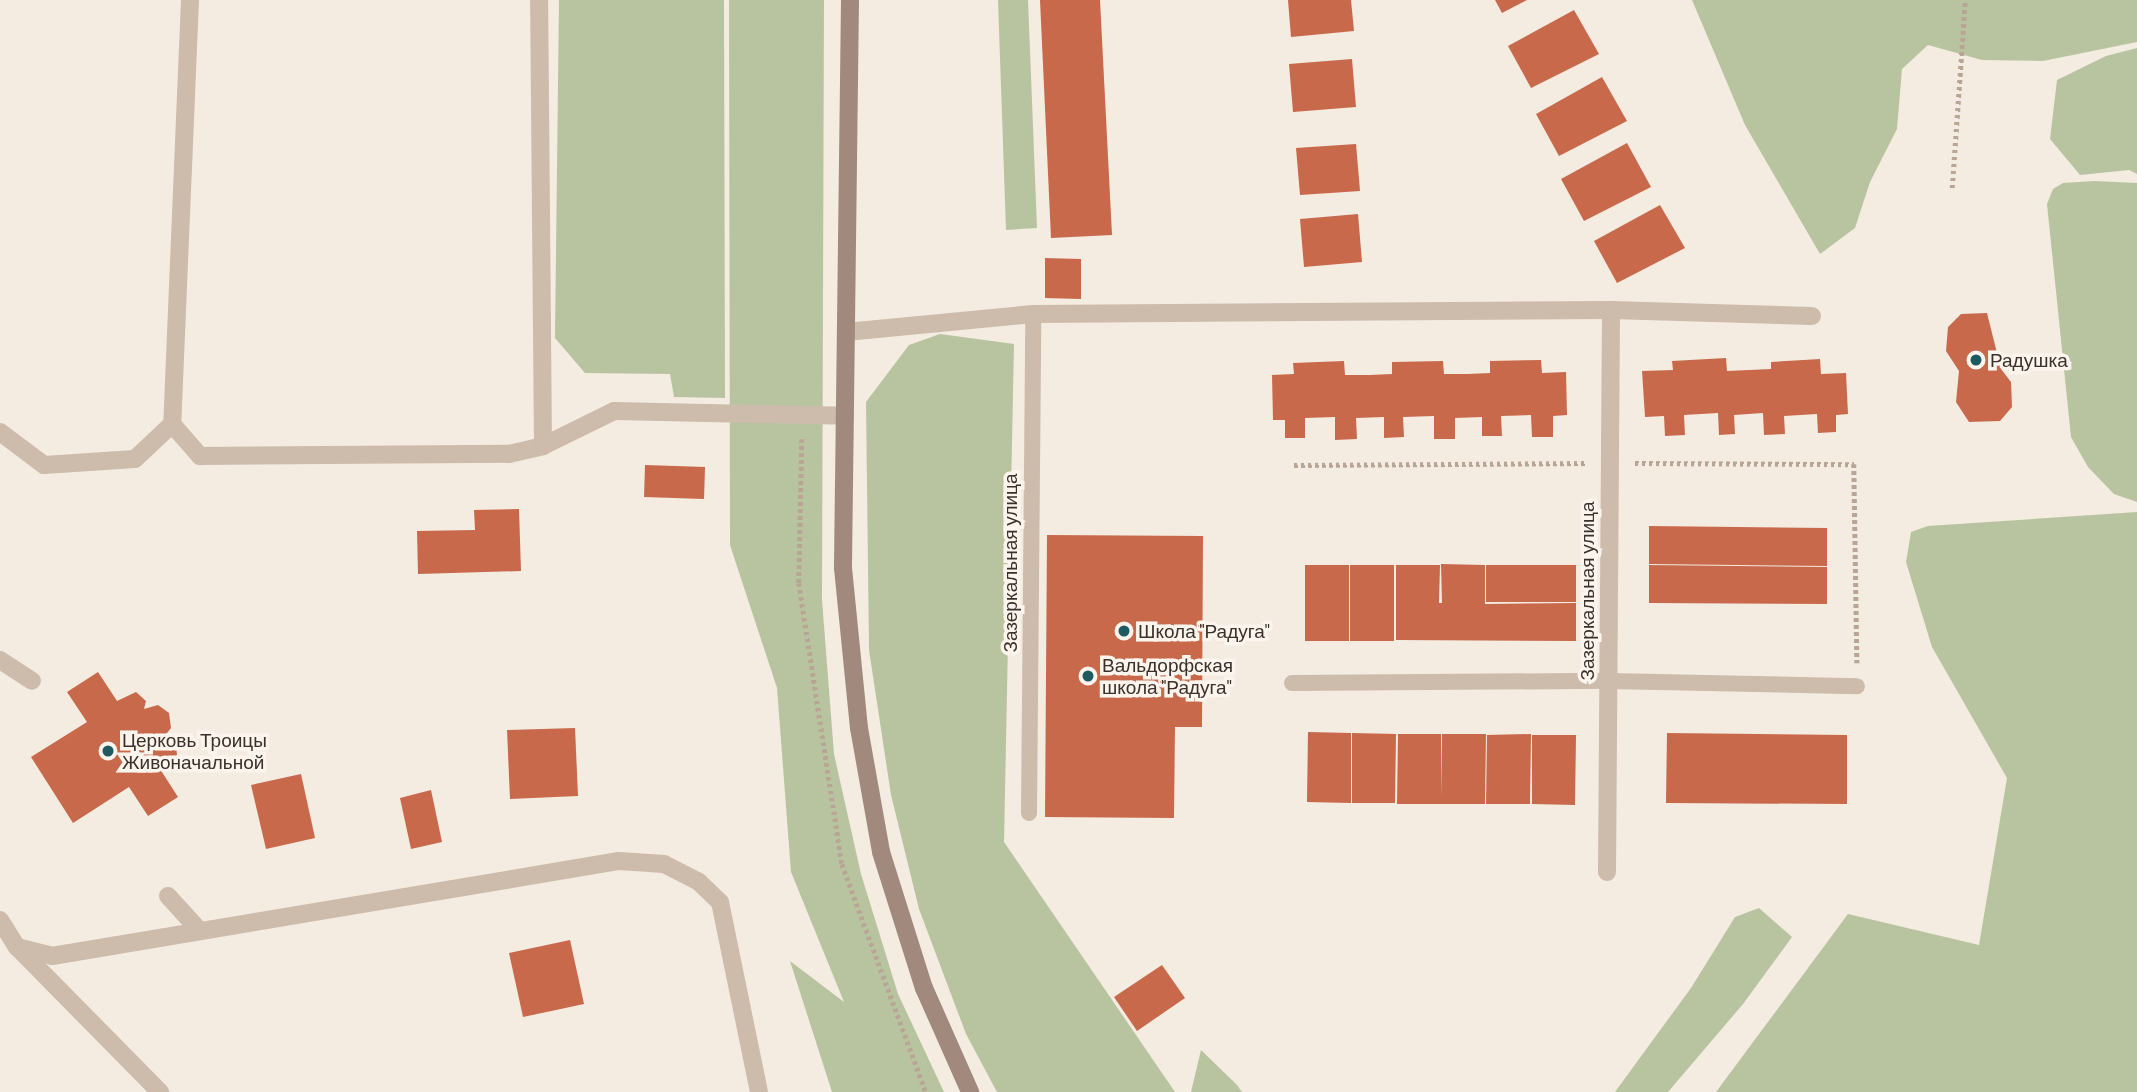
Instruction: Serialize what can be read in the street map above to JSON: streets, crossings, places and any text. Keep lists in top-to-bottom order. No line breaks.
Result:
{"streets":{"street":["Зазеркальная улица"]},"places":["Радушка","Школа \"Радуга\"","Вальдорфская школа \"Радуга\"","Церковь Троицы Живоначальной"]}
